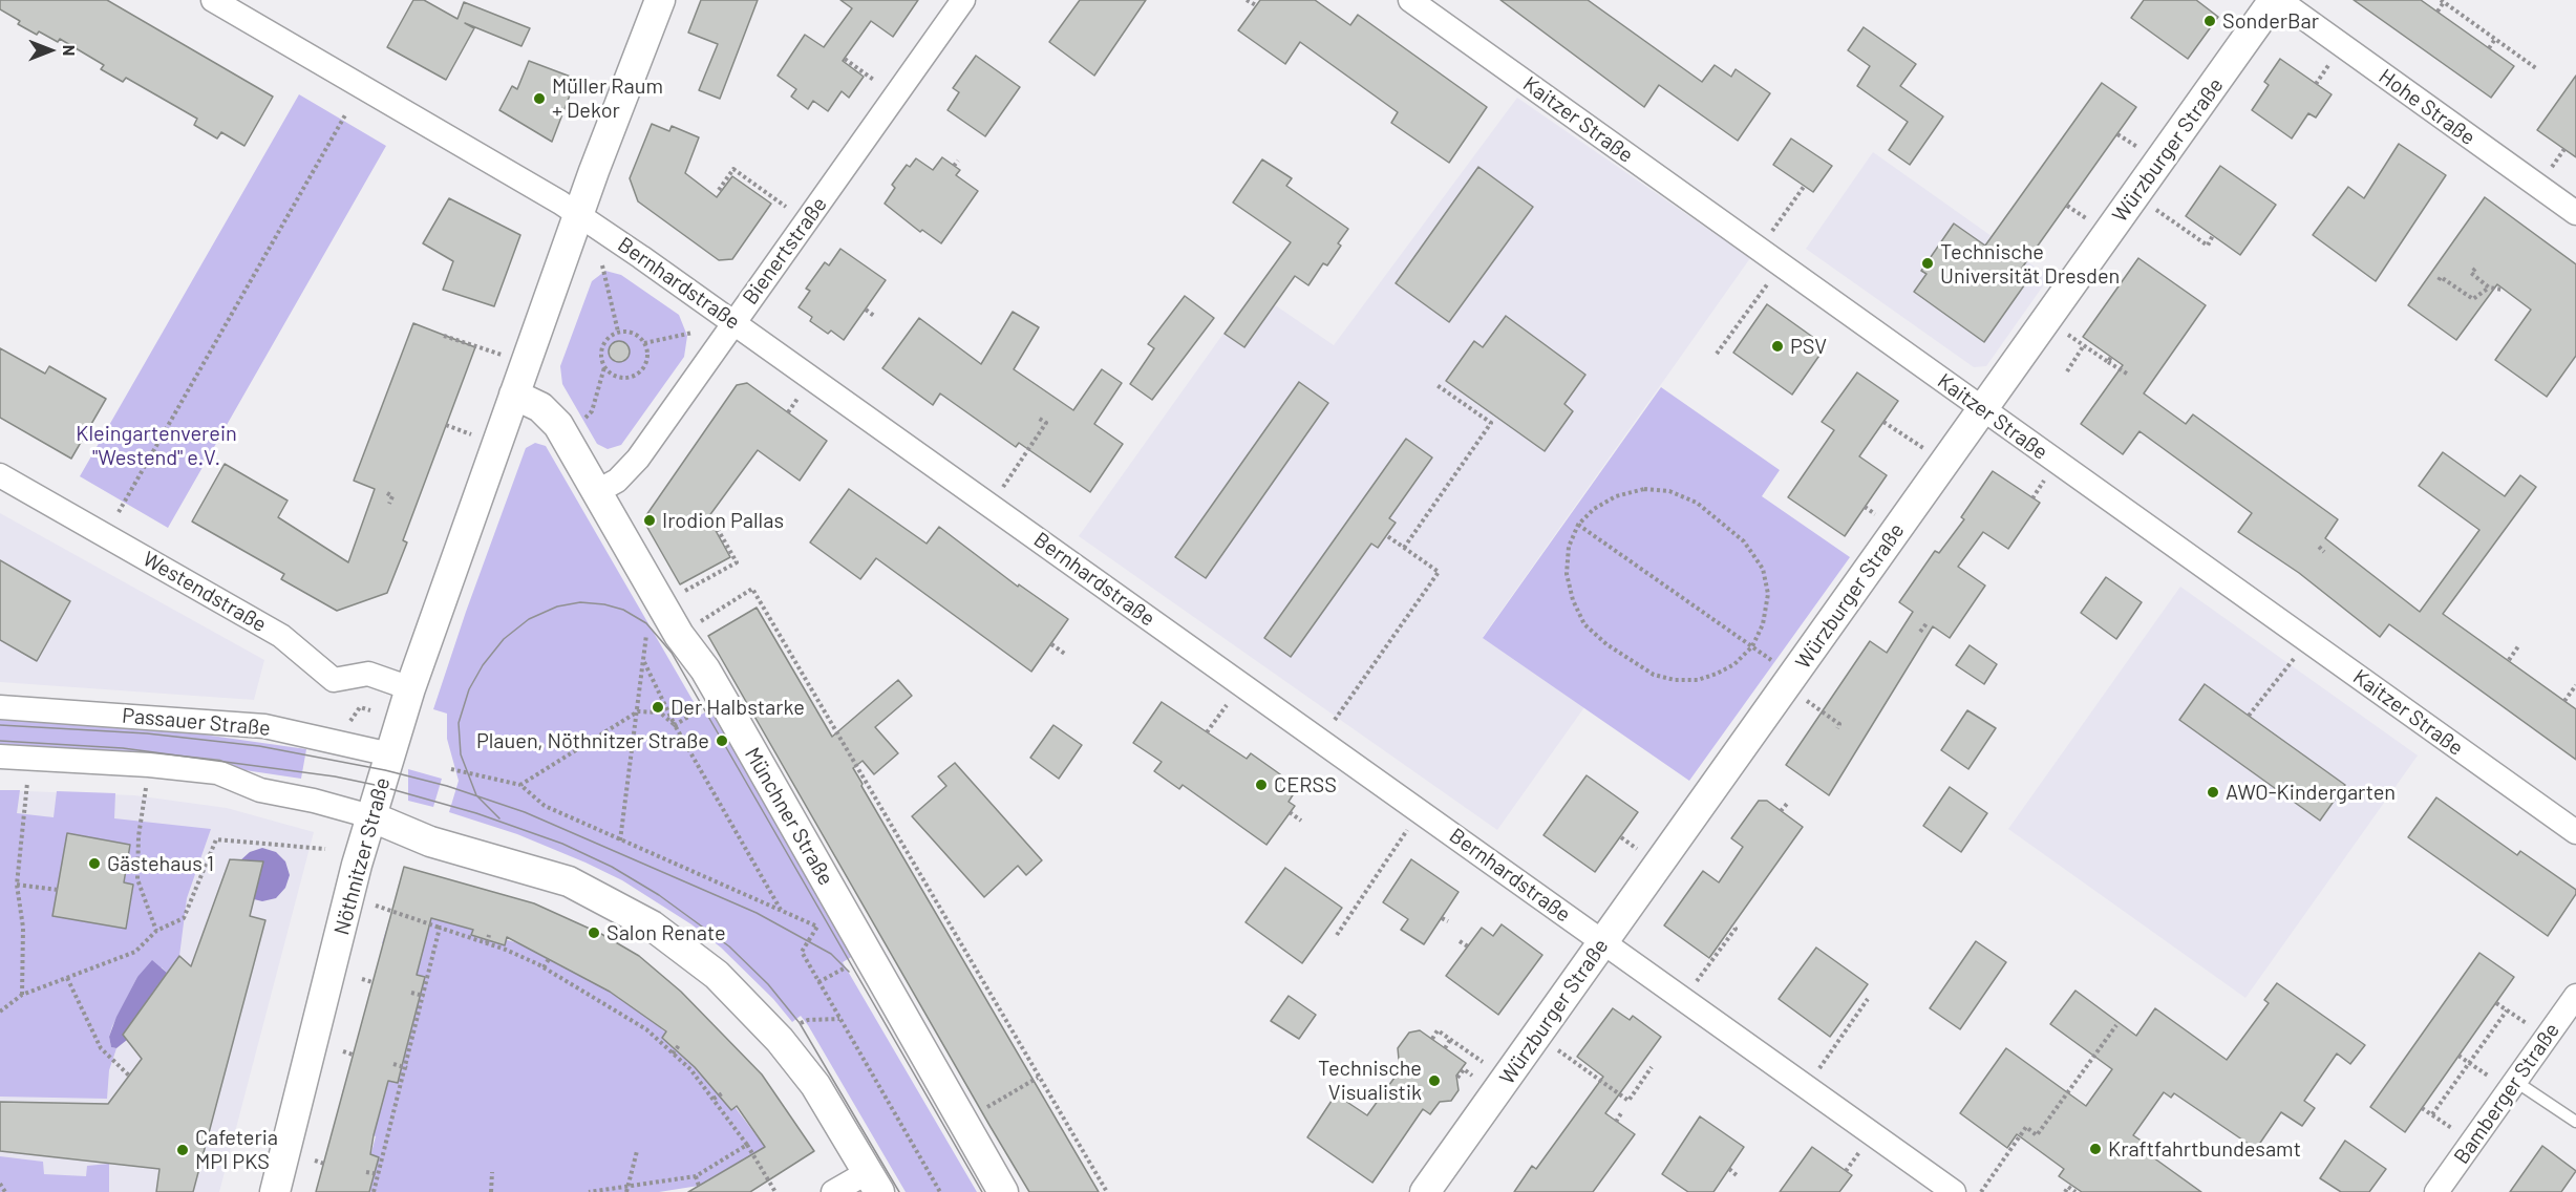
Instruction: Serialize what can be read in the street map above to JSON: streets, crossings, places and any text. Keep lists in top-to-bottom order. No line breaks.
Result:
{"streets":{"street":["Hohe Straße","Kaitzer Straße","Würzburger Straße","Bienertstraße","Bernhardstraße","Westendstraße","Passauer Straße","Münchner Straße","Nöthnitzer Straße","Bamberger Straße"]},"crossings":[["Hohe Straße","Würzburger Straße"],["Kaitzer Straße","Würzburger Straße"],["Würzburger Straße","Bernhardstraße"],["Bienertstraße","Bernhardstraße"],["Bienertstraße","Münchner Straße"],["Bernhardstraße","Nöthnitzer Straße"],["Westendstraße","Nöthnitzer Straße"],["Passauer Straße","Nöthnitzer Straße"],["Münchner Straße","Nöthnitzer Straße"]],"parks":["Kleingartenverein \"Westend\" e.V."],"places":["SonderBar","Müller Raum + Dekor","Technische Universität Dresden","PSV","Irodion Pallas","Der Halbstarke","Plauen, Nöthnitzer Straße","CERSS","AWO-Kindergarten","Gästehaus 1","Salon Renate","Technische Visualistik","Kraftfahrtbundesamt","Cafeteria MPI PKS"],"north":"right"}
